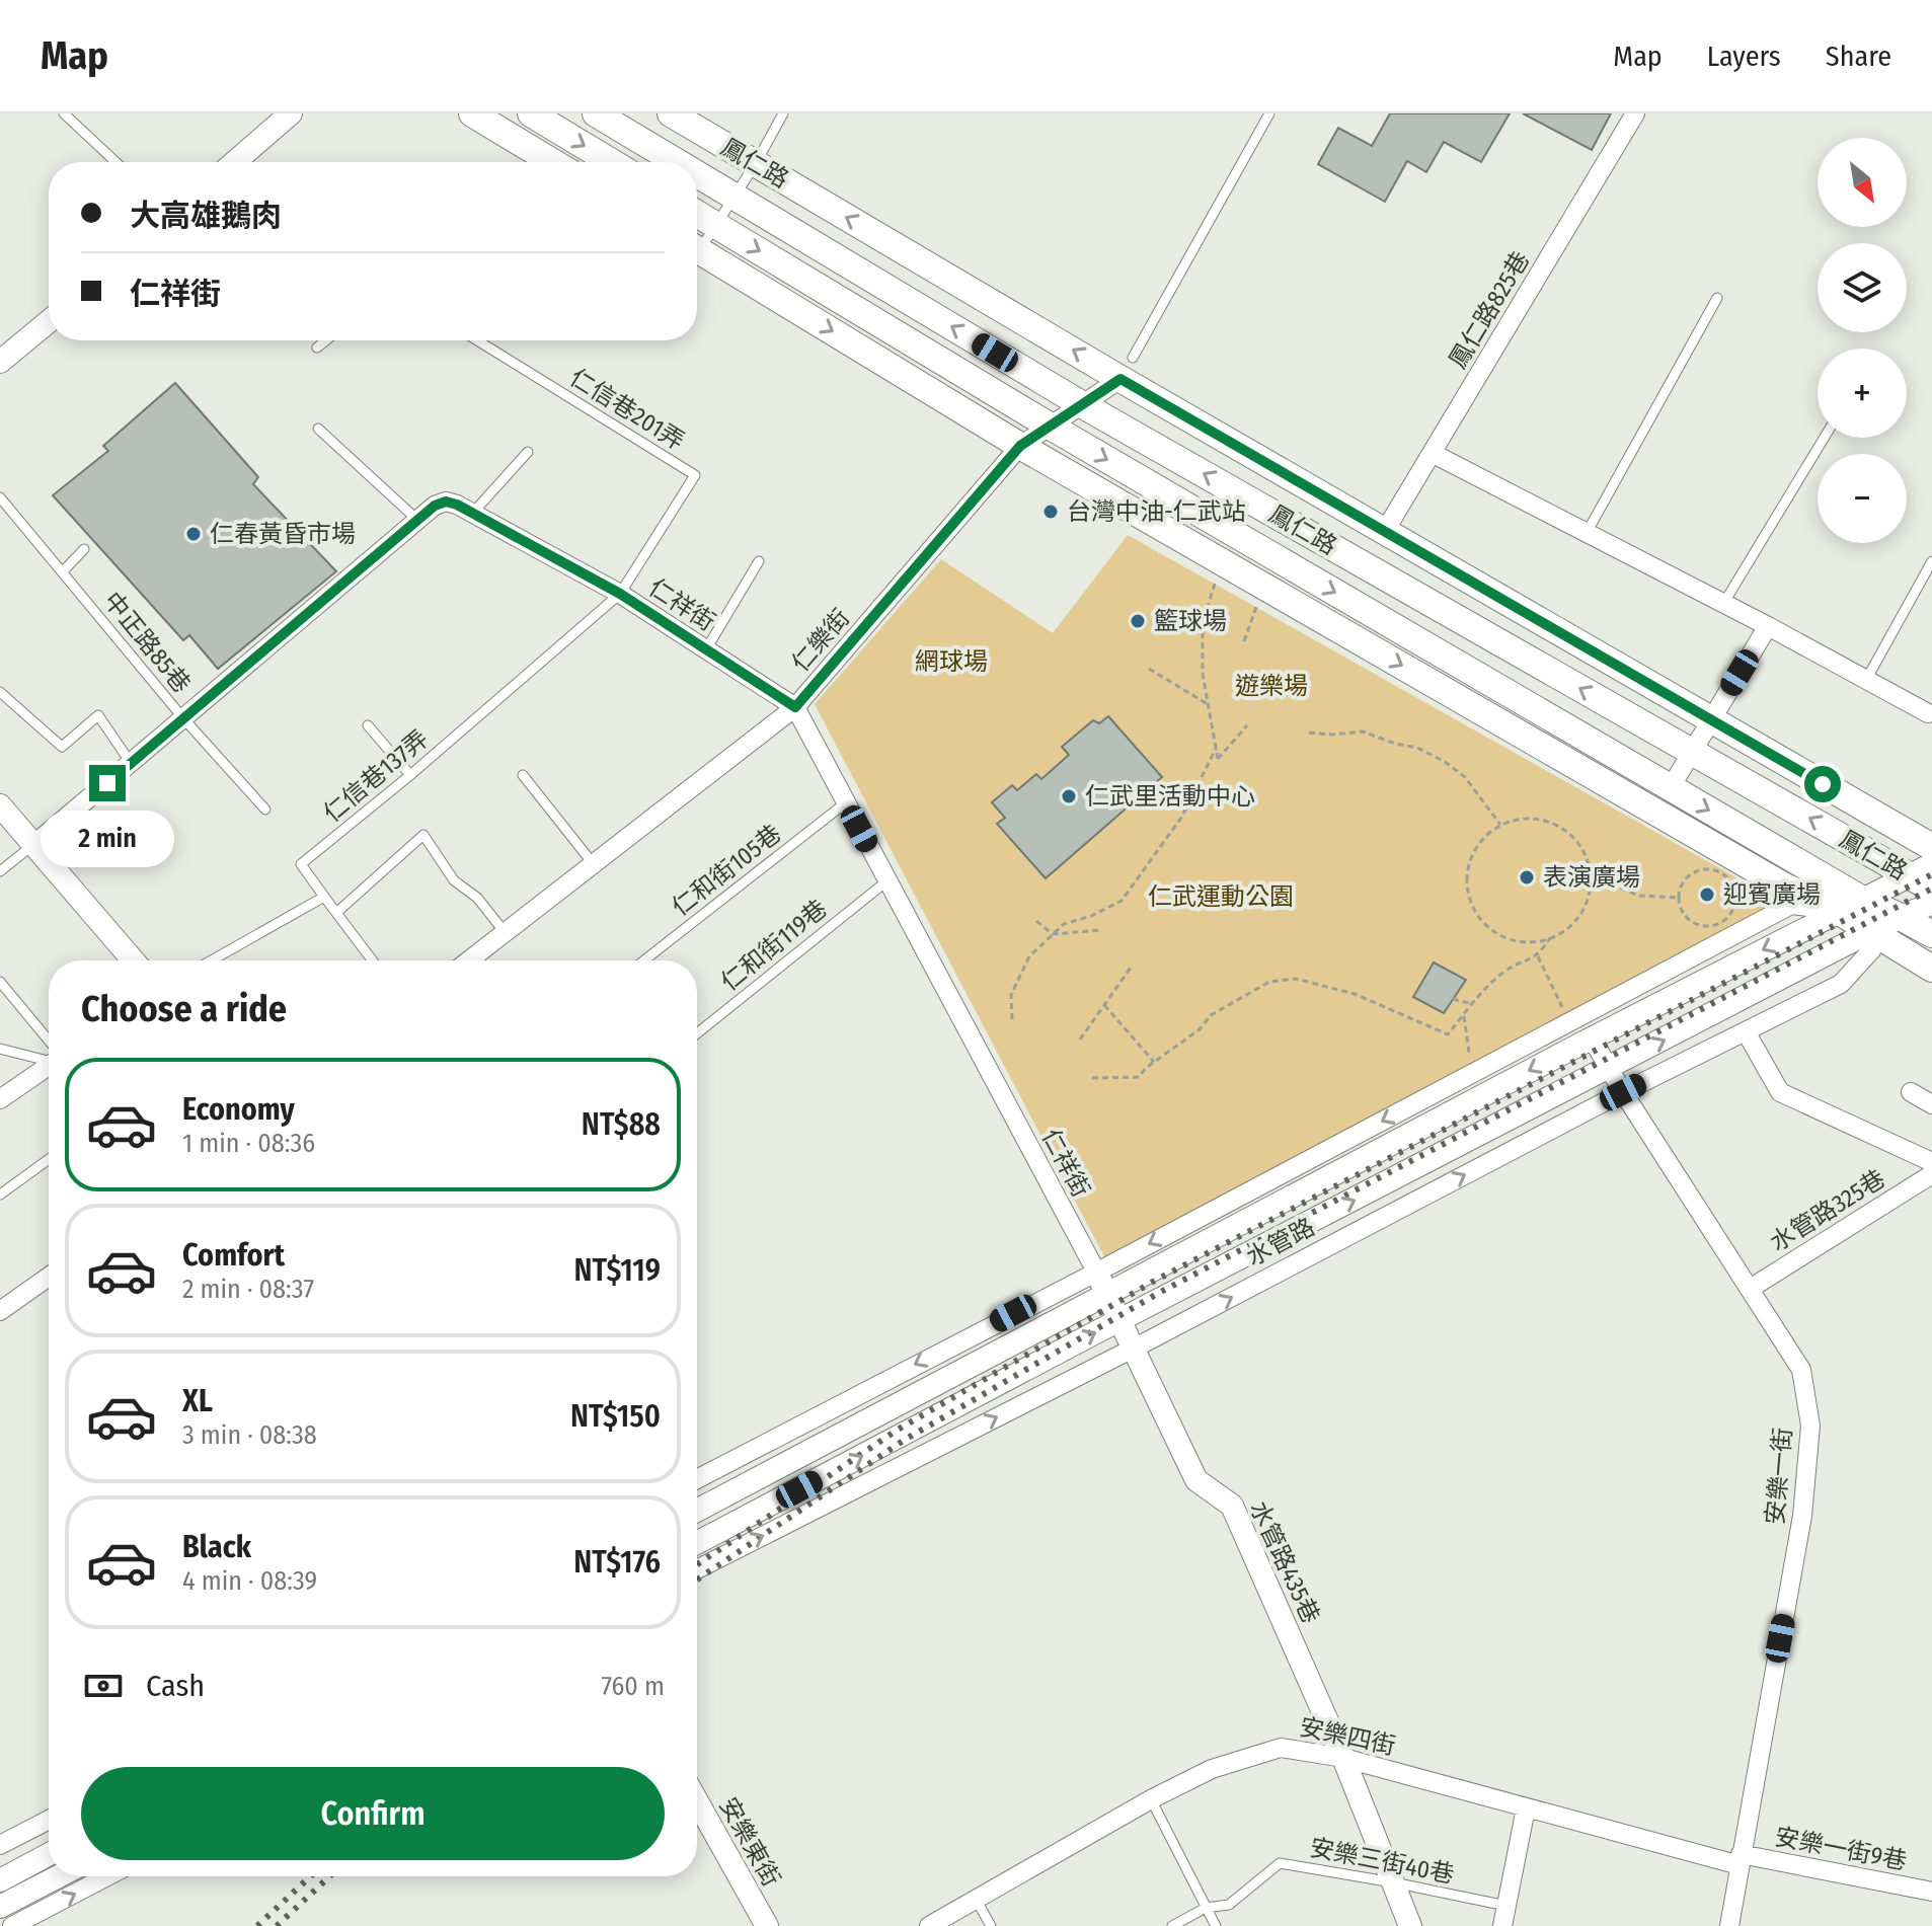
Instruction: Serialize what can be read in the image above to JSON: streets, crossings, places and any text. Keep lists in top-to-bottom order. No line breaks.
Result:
{"streets":{"main road":["鳳仁路"],"street":["鳳仁路825巷","仁祥街","仁樂街","水管路325巷","水管路","安樂一街","水管路435巷","安樂四街","安樂東街","安樂一街9巷"],"lane":["仁信巷201弄","中正路85巷","仁信巷137弄","仁和街105巷","仁和街119巷","安樂三街40巷"]},"crossings":[["鳳仁路","鳳仁路825巷"],["鳳仁路","仁樂街"],["鳳仁路","水管路"],["仁信巷201弄","仁祥街"],["仁信巷201弄","仁信巷137弄"],["仁祥街","仁樂街"],["仁祥街","中正路85巷"],["仁祥街","仁信巷137弄"],["仁祥街","仁和街105巷"],["仁祥街","仁和街119巷"],["仁祥街","水管路435巷"],["水管路325巷","水管路"],["水管路325巷","安樂一街"],["水管路","安樂一街"],["水管路","水管路435巷"],["安樂一街","安樂四街"],["安樂一街","安樂一街9巷"],["水管路435巷","安樂四街"],["水管路435巷","安樂三街40巷"],["安樂四街","安樂一街9巷"]],"parks":["網球場","遊樂場","仁武運動公園"],"places":["台灣中油-仁武站","仁春黃昏市場","籃球場","仁武里活動中心","表演廣場","迎賓廣場"],"north":"bottom right","page":{"header":"Map","nav":["Map","Layers","Share"],"map_buttons":["+","−"],"banner":["大高雄鵝肉","仁祥街"],"bubble":"2 min","heading":"Choose a ride","list":[{"name":"Economy","note":"1 min · 08:36","value":"NT$88"},{"name":"Comfort","note":"2 min · 08:37","value":"NT$119"},{"name":"XL","note":"3 min · 08:38","value":"NT$150"},{"name":"Black","note":"4 min · 08:39","value":"NT$176"}],"pay":["Cash","760 m"],"buttons":"Confirm"}}
